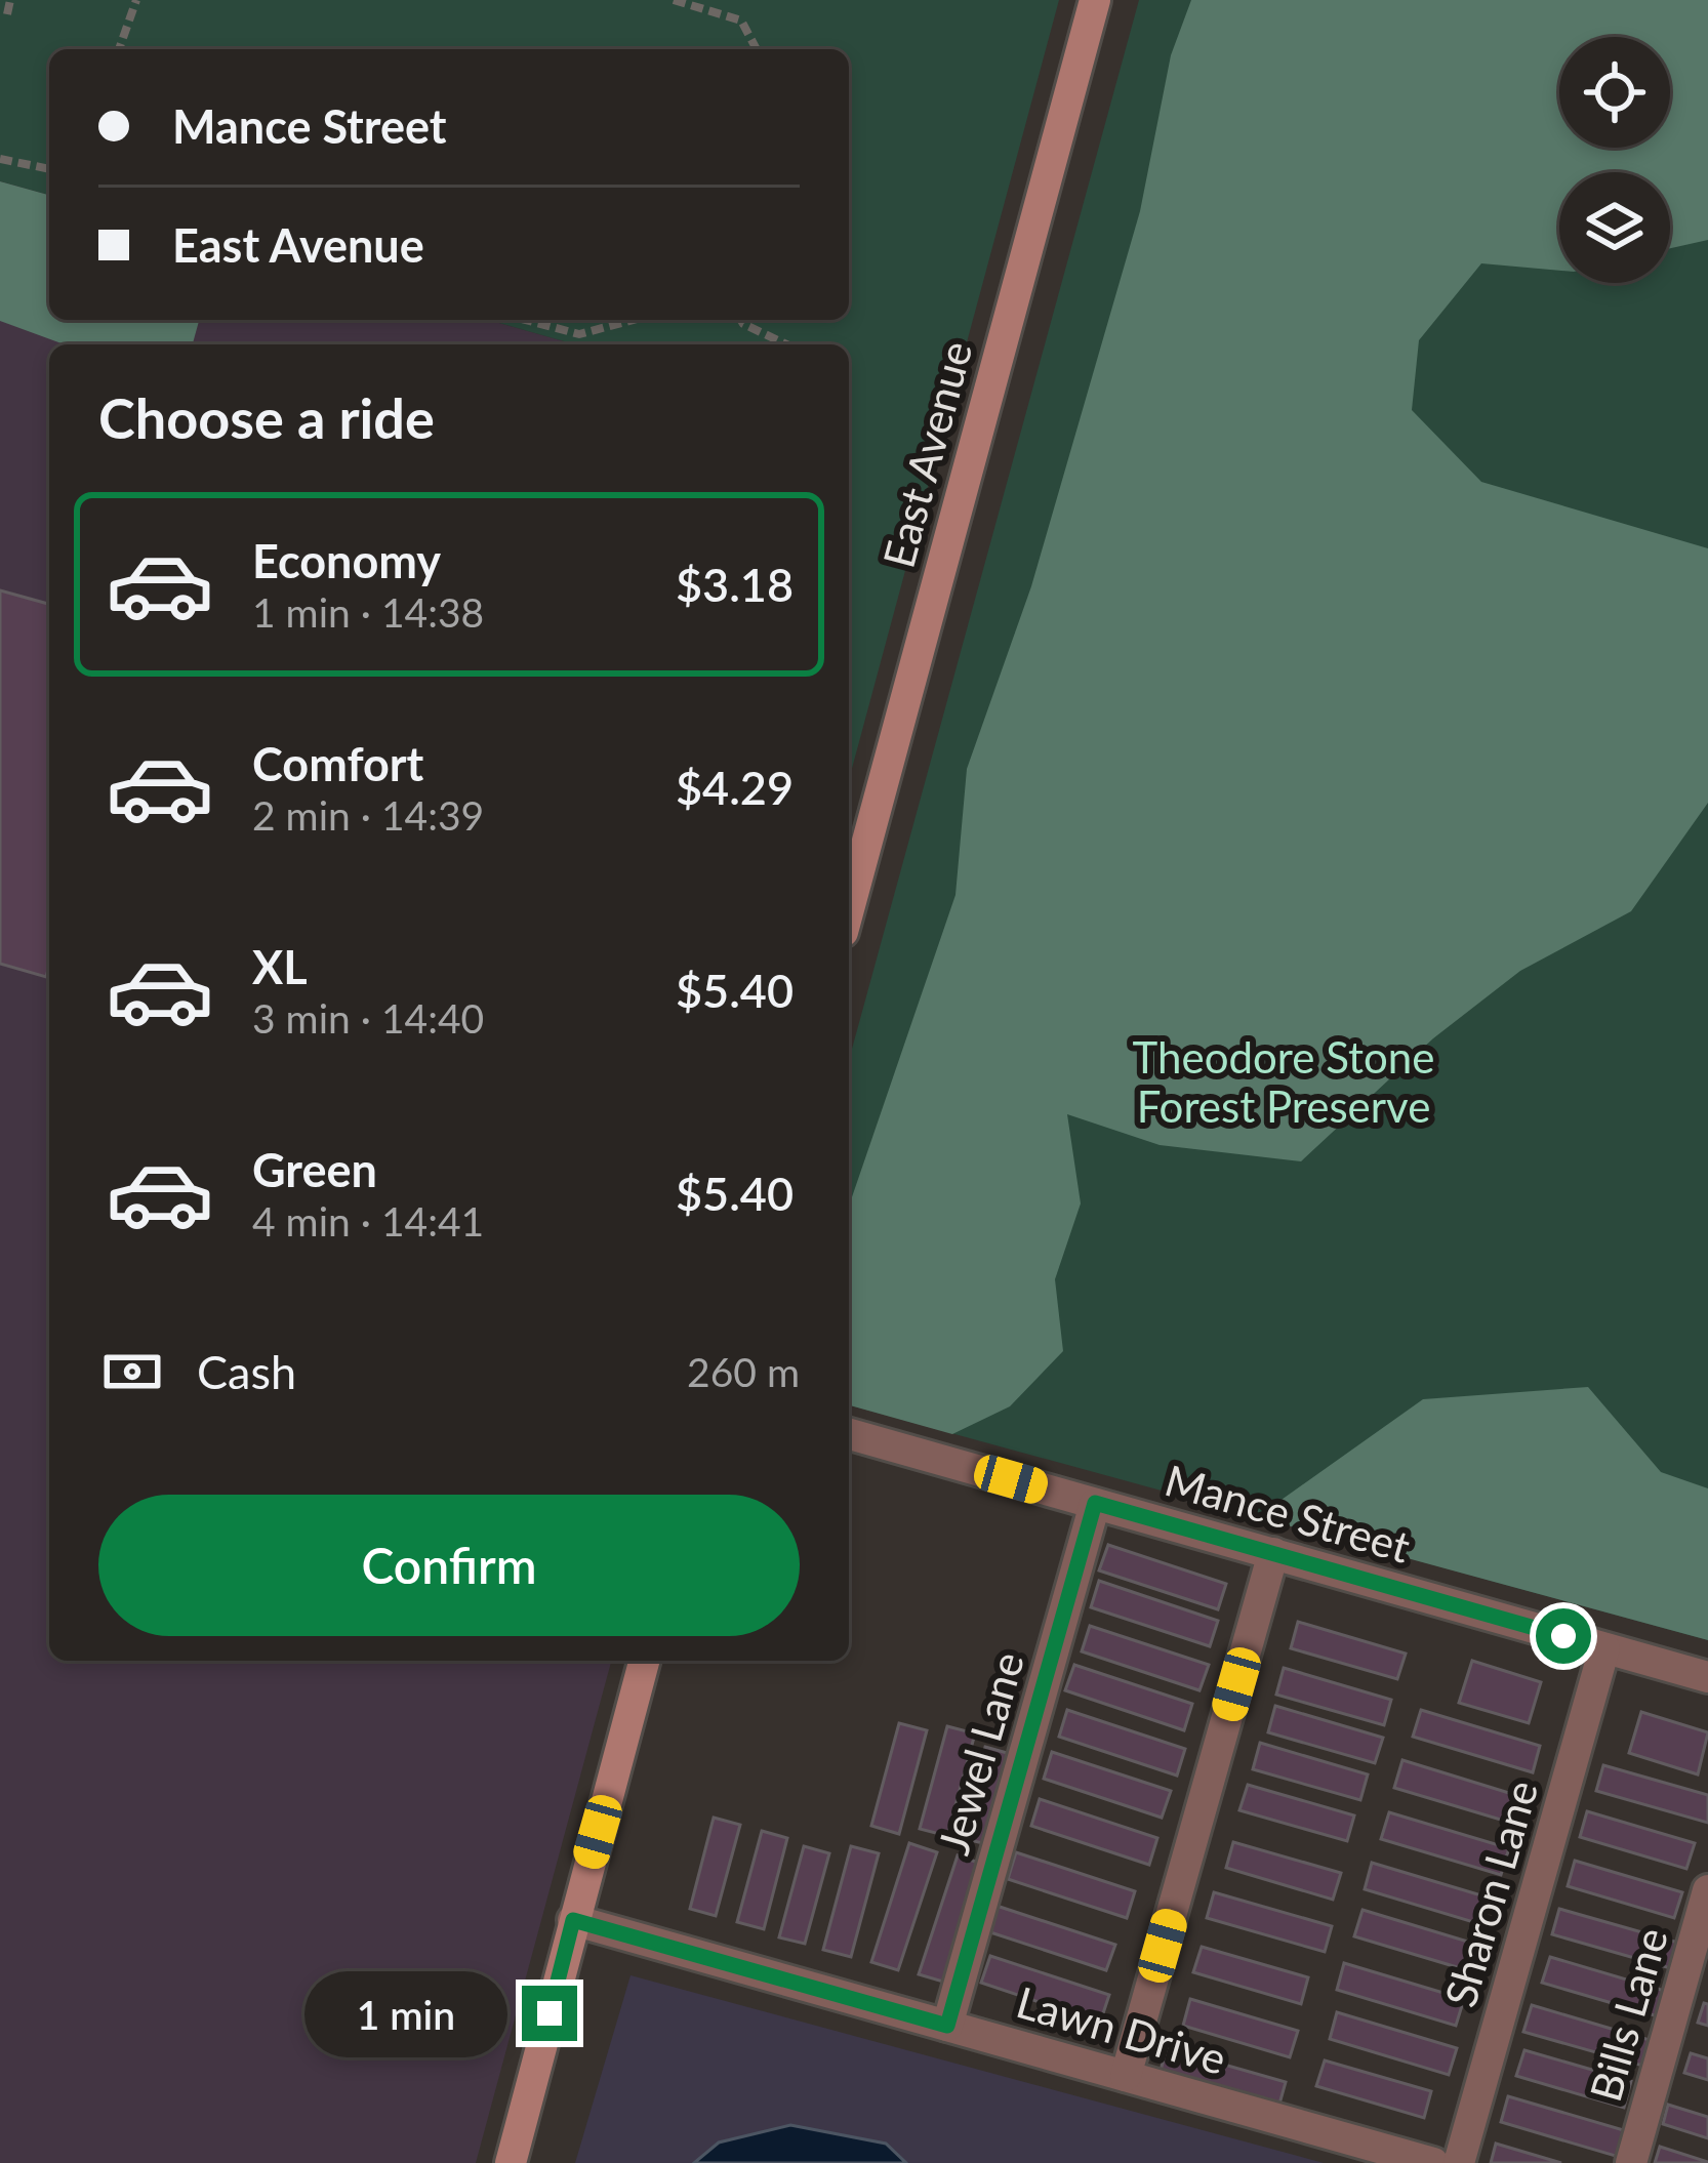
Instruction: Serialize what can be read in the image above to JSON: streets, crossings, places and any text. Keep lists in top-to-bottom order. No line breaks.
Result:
{"streets":{"street":["East Avenue","Mance Street","Jewel Lane","Sharon Lane","Bills Lane","Lawn Drive"]},"crossings":[["Mance Street","Jewel Lane"],["Mance Street","Sharon Lane"],["Jewel Lane","Lawn Drive"]],"parks":["Theodore Stone Forest Preserve"],"page":{"banner":["Mance Street","East Avenue"],"heading":"Choose a ride","list":[{"name":"Economy","note":"1 min · 14:38","value":"$3.18"},{"name":"Comfort","note":"2 min · 14:39","value":"$4.29"},{"name":"XL","note":"3 min · 14:40","value":"$5.40"},{"name":"Green","note":"4 min · 14:41","value":"$5.40"}],"pay":["Cash","260 m"],"buttons":"Confirm","bubble":"1 min"}}
